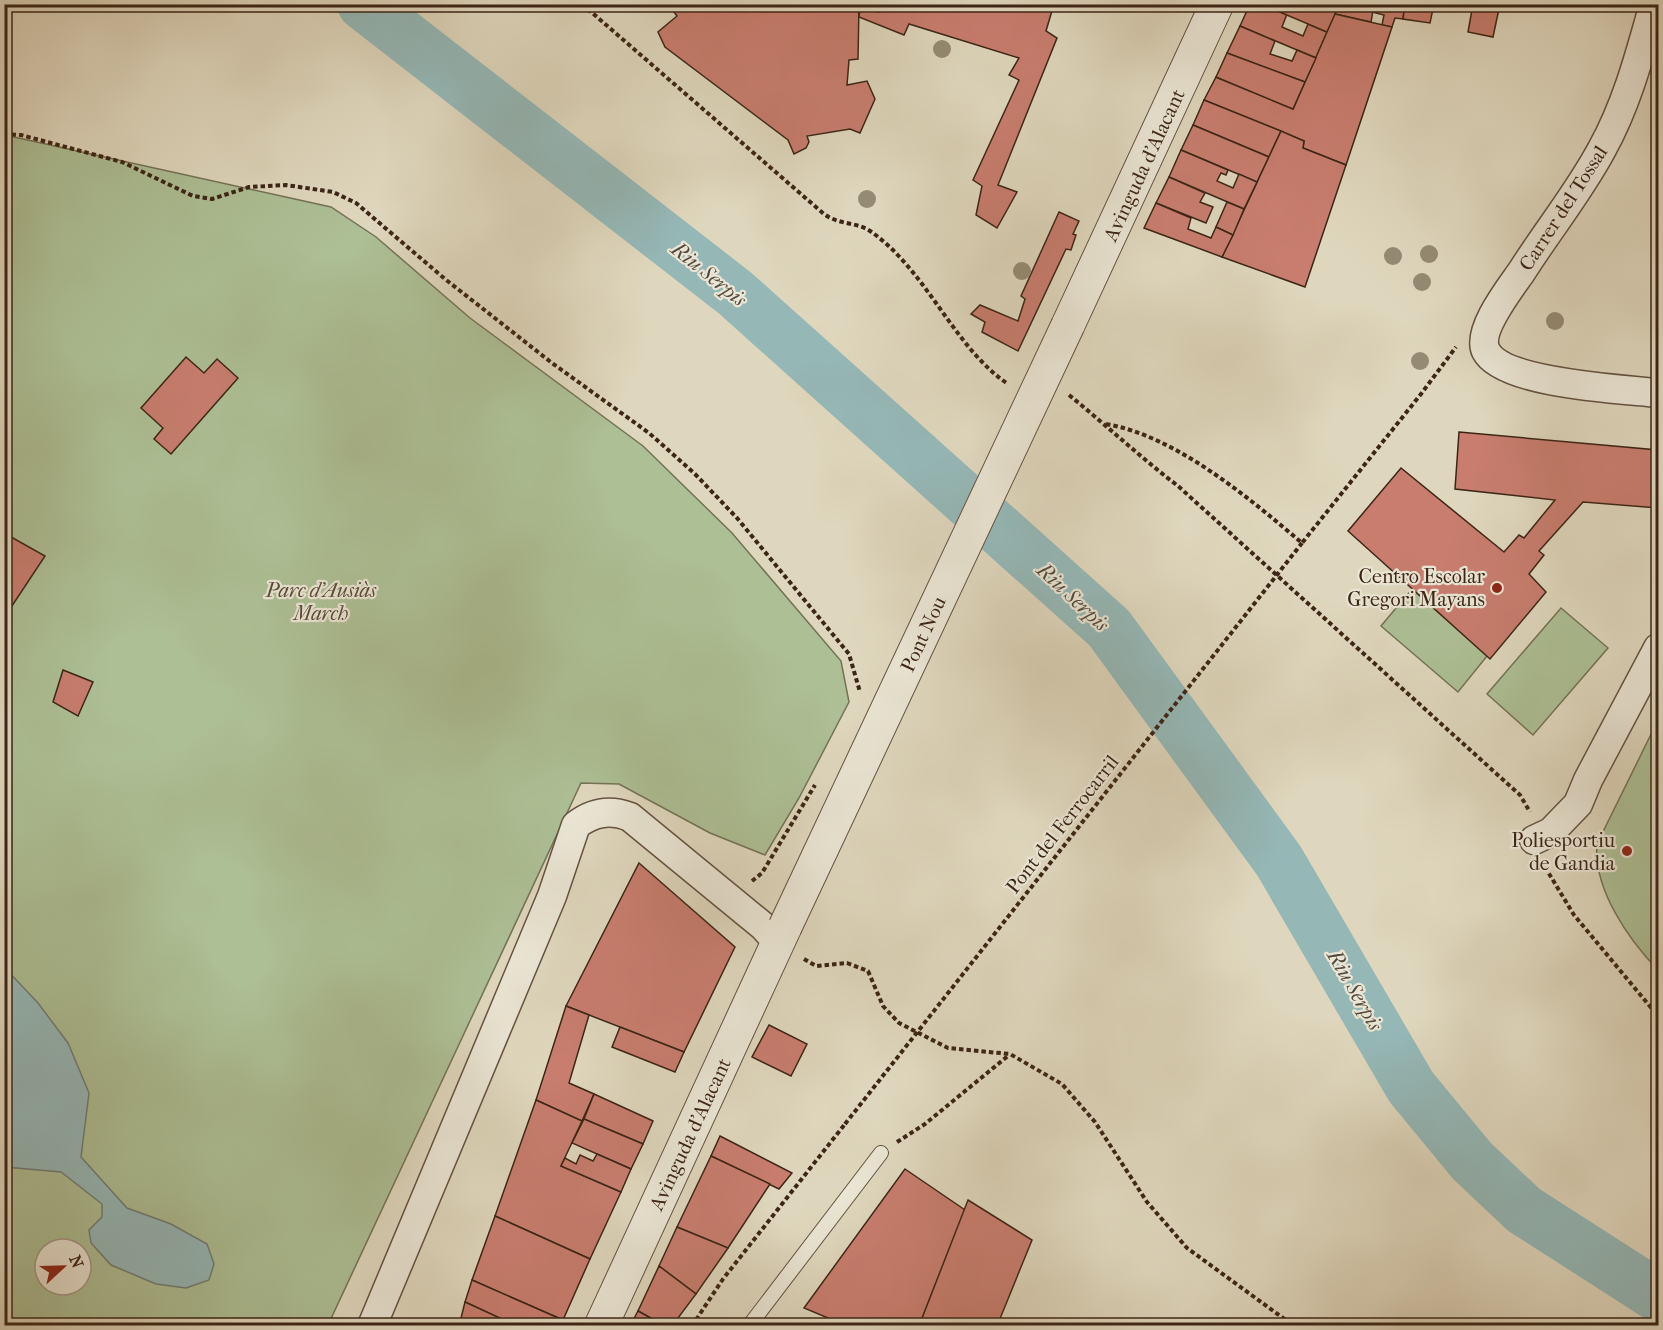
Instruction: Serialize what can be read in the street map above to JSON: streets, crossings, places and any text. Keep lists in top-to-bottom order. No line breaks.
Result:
{"streets":{"street":["Avinguda d'Alacant","Carrer del Tossal","Pont Nou"],"path":["Pont del Ferrocarril"]},"crossings":[["Avinguda d'Alacant","Pont Nou"]],"water":["Riu Serpis"],"parks":["Parc d'Ausiàs March"],"places":["Centro Escolar Gregori Mayans","Poliesportiu de Gandia"],"north":"right"}
